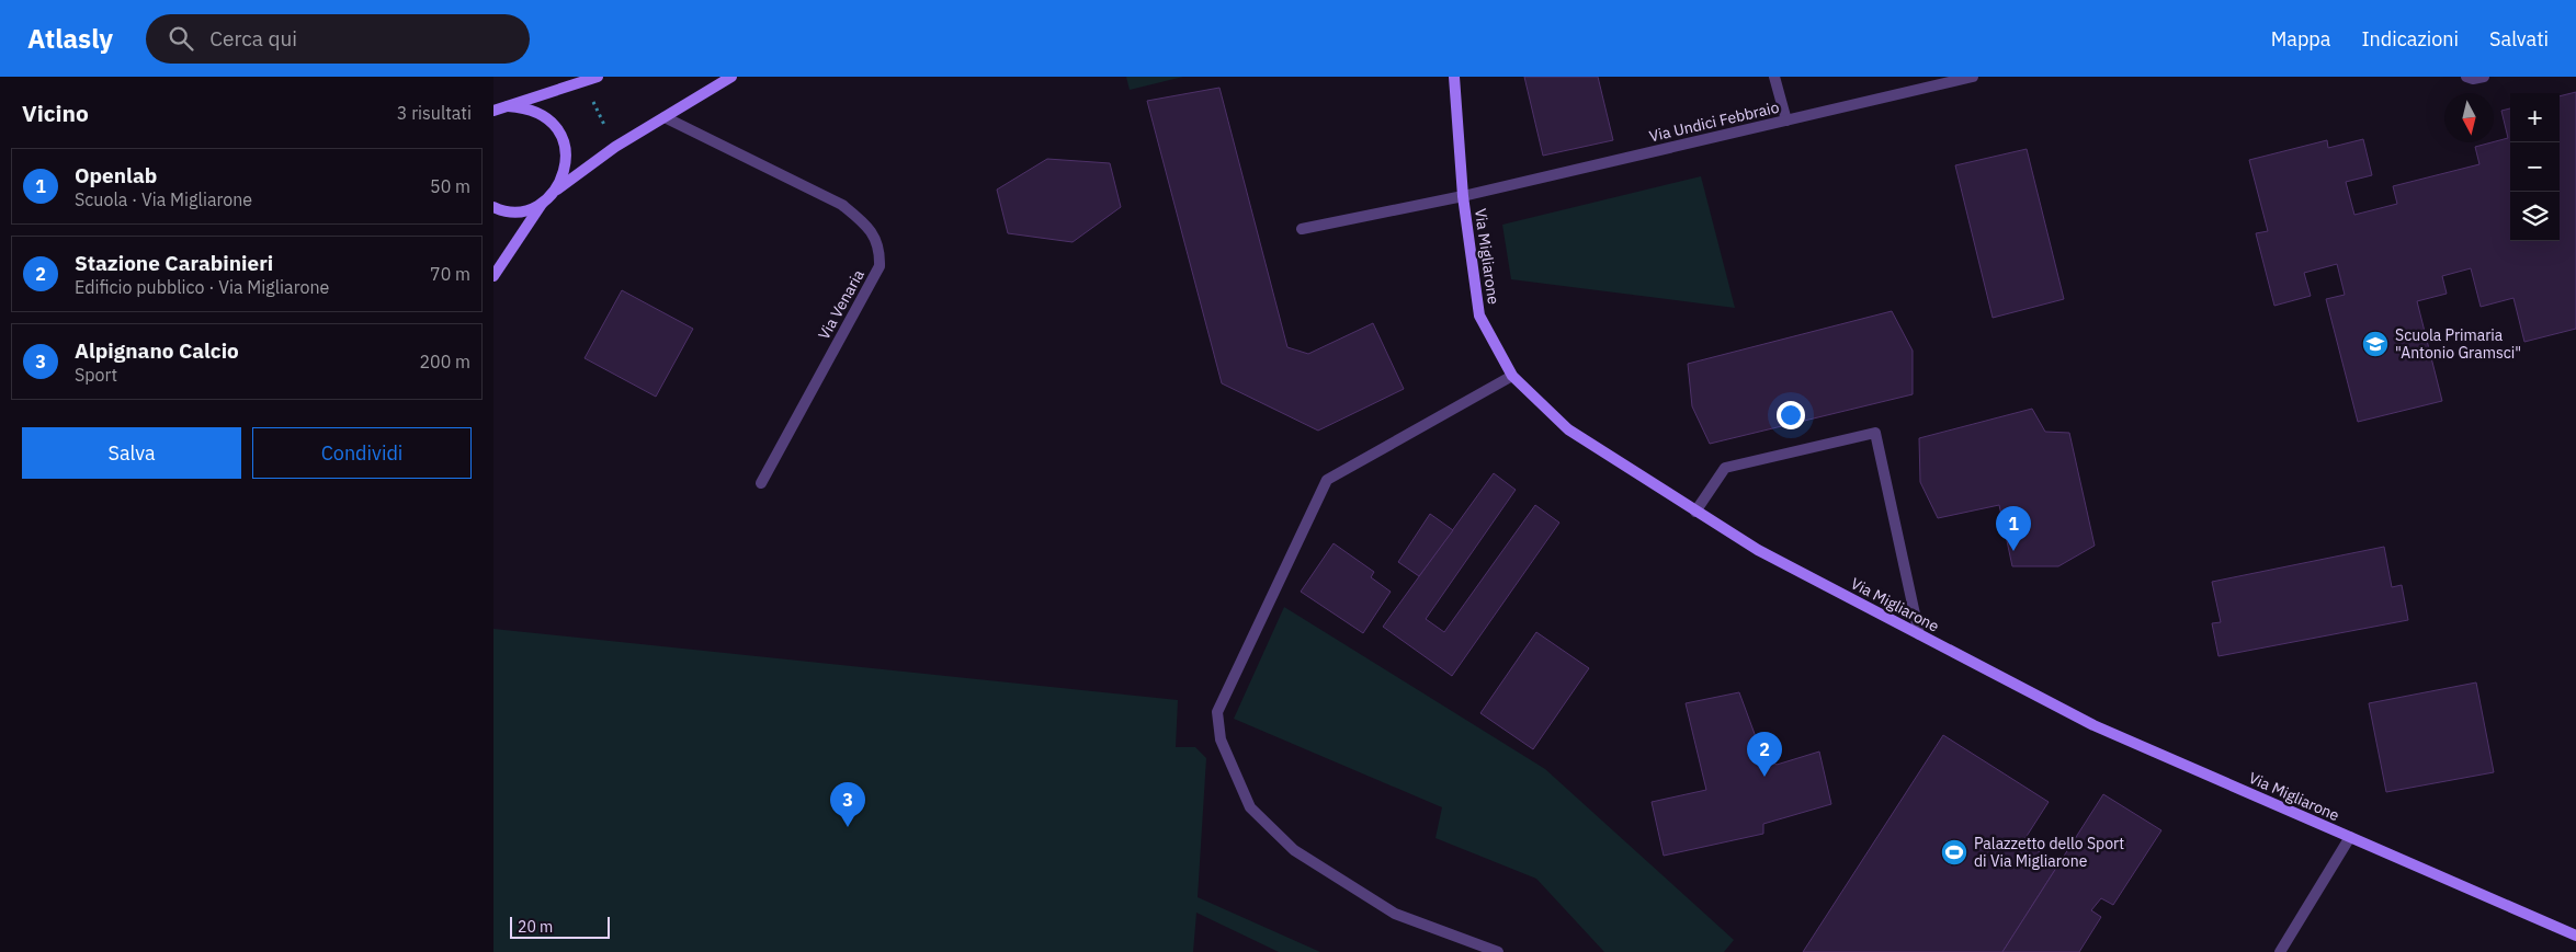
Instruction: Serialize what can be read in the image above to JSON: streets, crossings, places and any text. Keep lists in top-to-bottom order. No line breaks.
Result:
{"streets":{"street":["Via Undici Febbraio","Via Migliarone","Via Venaria"]},"crossings":[["Via Undici Febbraio","Via Migliarone"]],"places":{"school or university":["Scuola Primaria \"Antonio Gramsci\""],"sports":["Palazzetto dello Sport di Via Migliarone"]},"scale_bar":"20 m","north":"bottom","page":{"header":"Atlasly","search":"Cerca qui","nav":["Mappa","Indicazioni","Salvati"],"heading":["Vicino","3 risultati"],"map_buttons":["+","−"],"list":[{"mark":"1","name":"Openlab","note":"Scuola · Via Migliarone","value":"50 m"},{"mark":"2","name":"Stazione Carabinieri","note":"Edificio pubblico · Via Migliarone","value":"70 m"},{"mark":"3","name":"Alpignano Calcio","note":"Sport","value":"200 m"}],"buttons":["Salva","Condividi"],"pins":["1","2","3"],"scale":"20 m"}}
